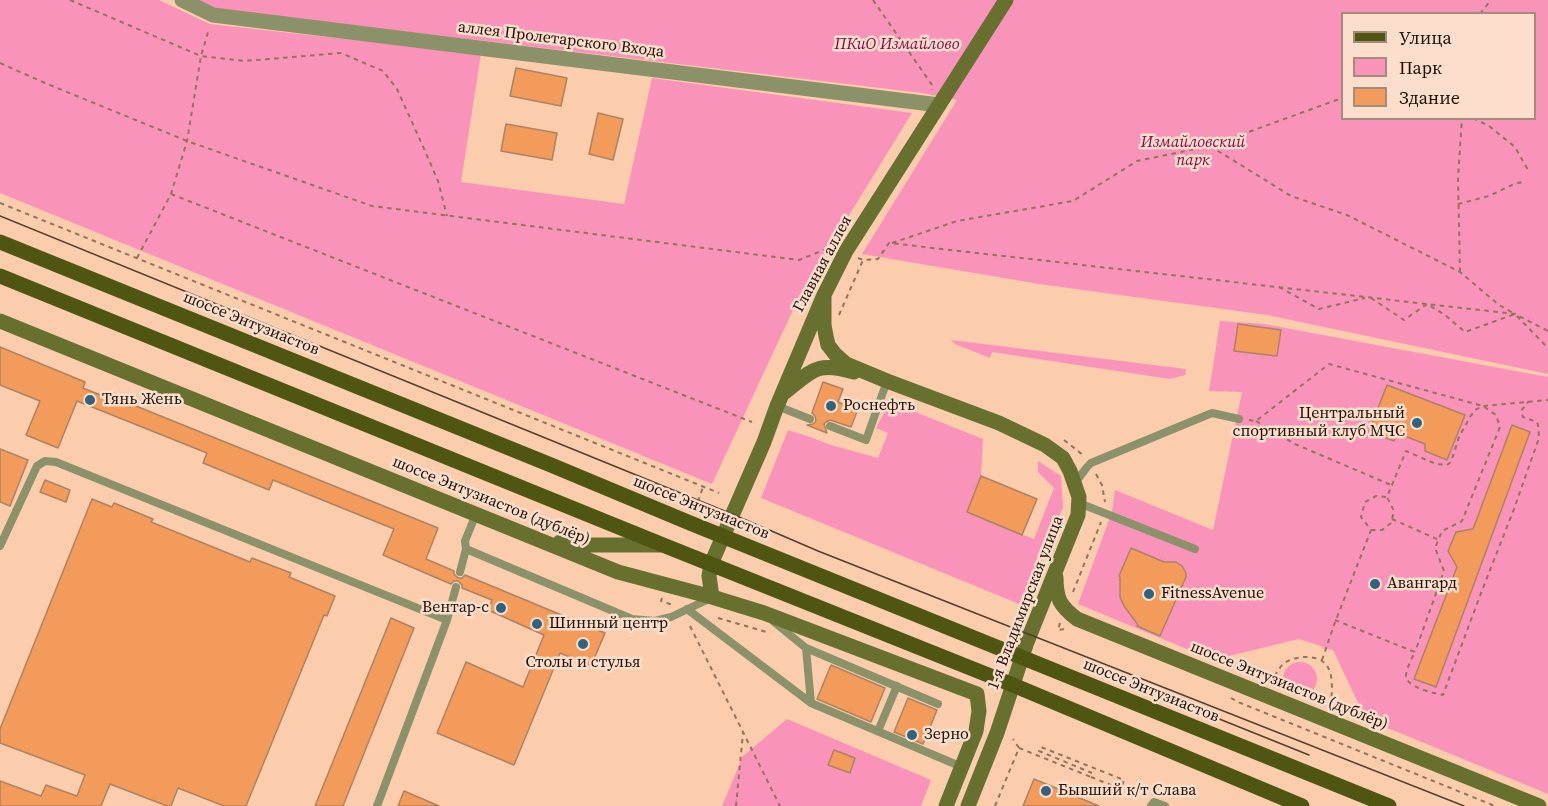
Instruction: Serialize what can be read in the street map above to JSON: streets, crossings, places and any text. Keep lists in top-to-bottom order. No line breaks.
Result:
{"streets":{"main road":["Главная аллея","шоссе Энтузиастов","шоссе Энтузиастов (дублёр)","1-я Владимирская улица"],"street":["аллея Пролетарского Входа"]},"crossings":[["аллея Пролетарского Входа","Главная аллея"],["Главная аллея","шоссе Энтузиастов"],["Главная аллея","1-я Владимирская улица"],["шоссе Энтузиастов","1-я Владимирская улица"],["шоссе Энтузиастов (дублёр)","1-я Владимирская улица"]],"parks":["ПКиО Измайлово","Измайловский парк"],"places":["Тянь Жень","Роснефть","Центральный спортивный клуб МЧС","Авангард","FitnessAvenue","Вентар-с","Шинный центр","Столы и стулья","Зерно","Бывший к/т Слава"],"legend":["Улица","Парк","Здание"]}
